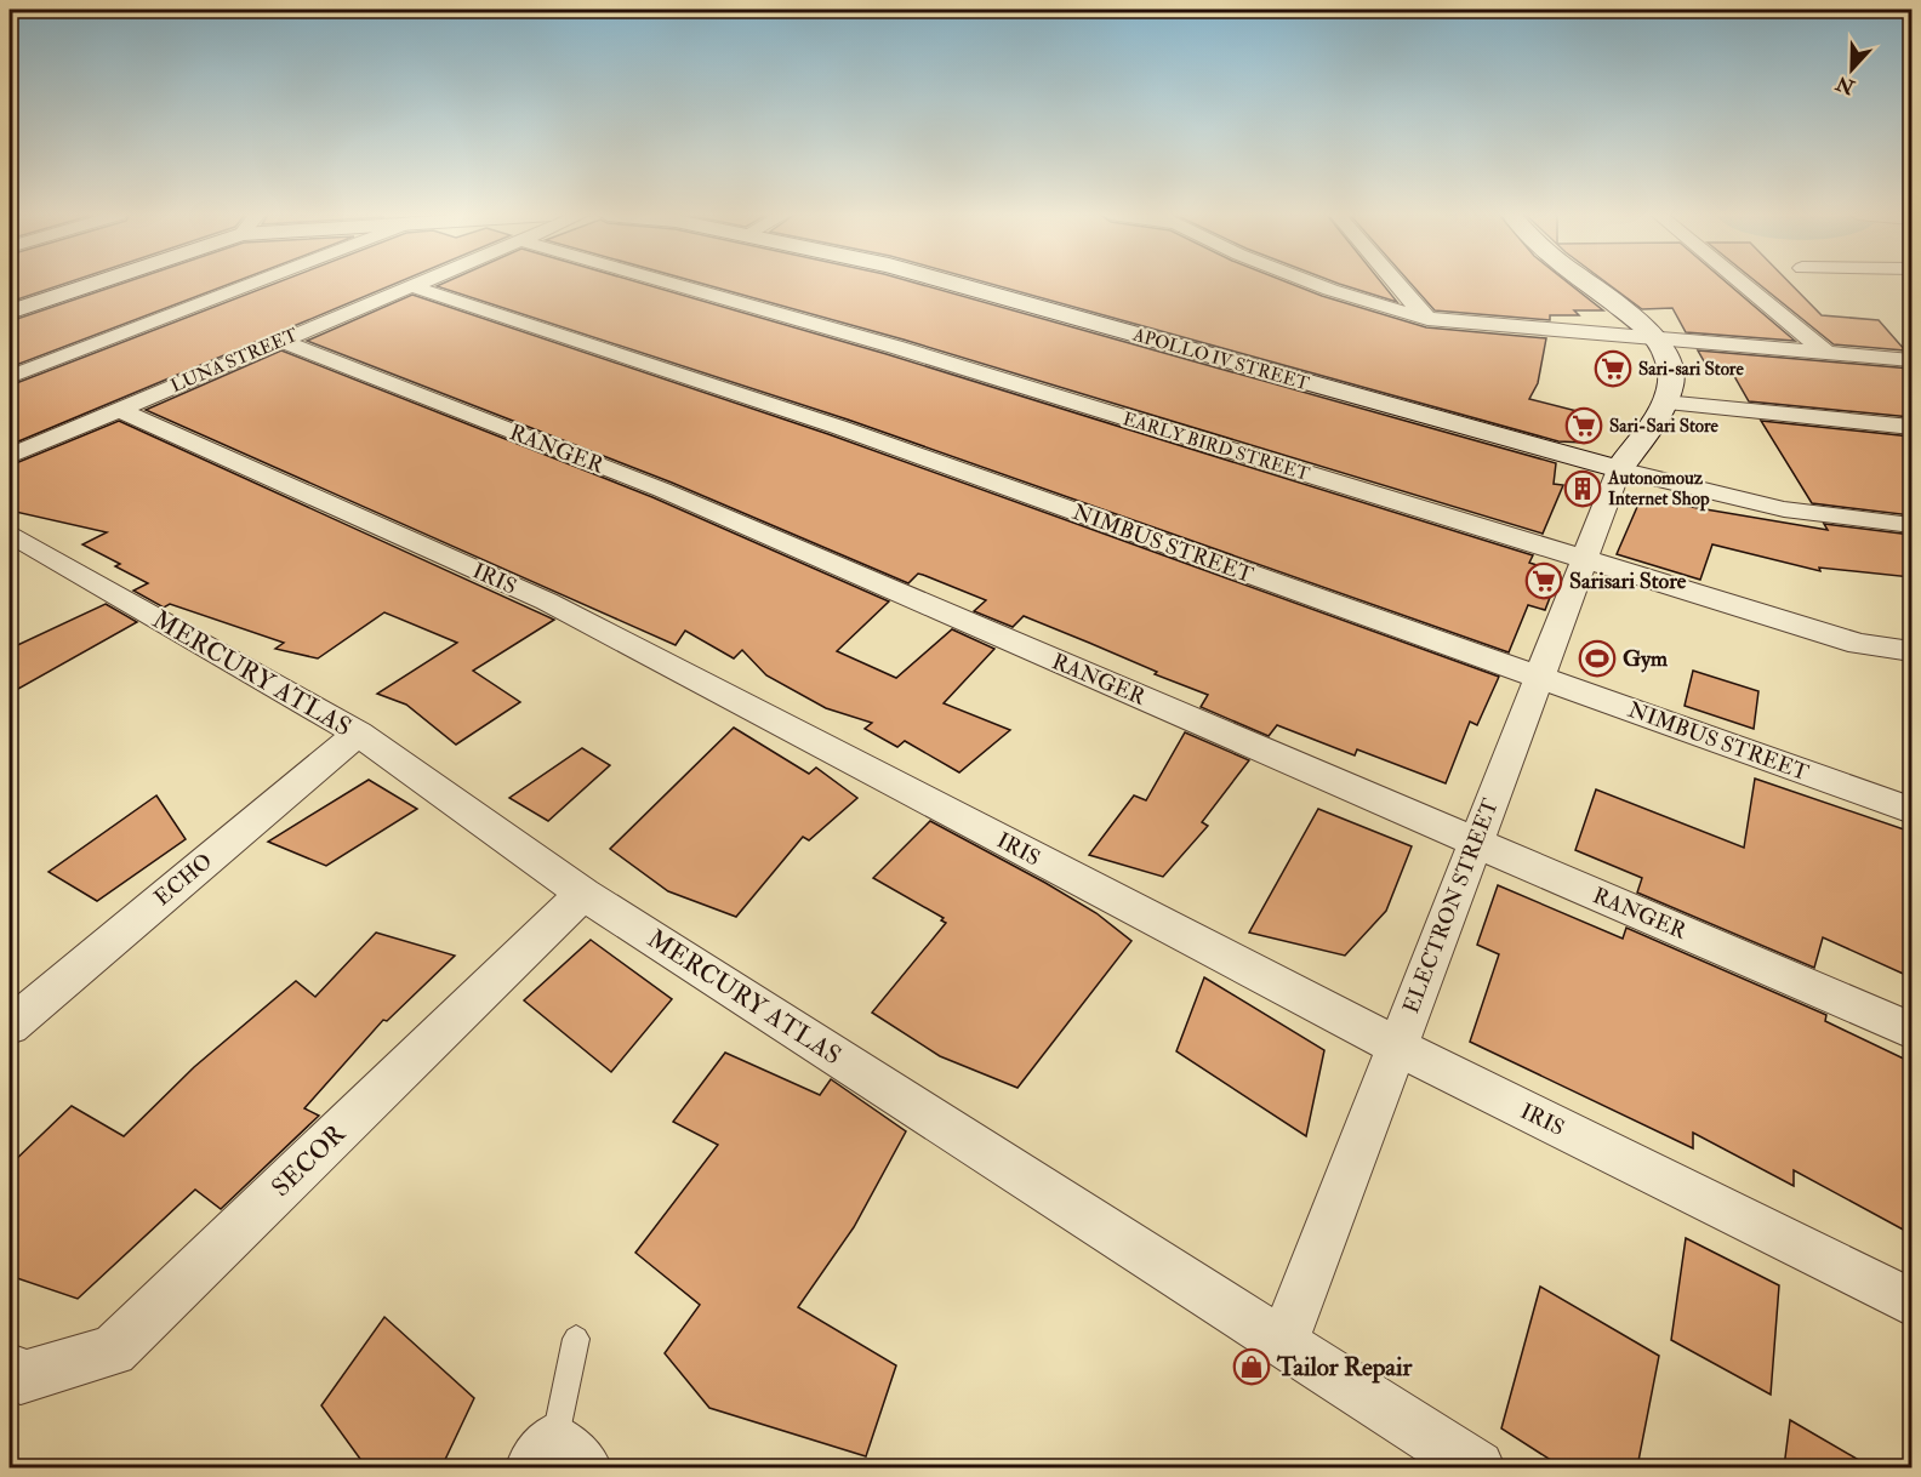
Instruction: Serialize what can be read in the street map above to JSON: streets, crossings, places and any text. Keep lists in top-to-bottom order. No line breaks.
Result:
{"streets":{"street":["APOLLO IV STREET","LUNA STREET","EARLY BIRD STREET","RANGER","NIMBUS STREET","IRIS","MERCURY ATLAS","ECHO","ELECTRON STREET","SECOR"]},"crossings":[["APOLLO IV STREET","ELECTRON STREET"],["LUNA STREET","RANGER"],["LUNA STREET","NIMBUS STREET"],["LUNA STREET","IRIS"],["EARLY BIRD STREET","ELECTRON STREET"],["RANGER","ELECTRON STREET"],["NIMBUS STREET","ELECTRON STREET"],["IRIS","ELECTRON STREET"],["MERCURY ATLAS","ECHO"],["MERCURY ATLAS","ELECTRON STREET"],["MERCURY ATLAS","SECOR"]],"places":{"supermarket":["Sari-sari Store","Sari-Sari Store","Sarisari Store"],"building":["Autonomouz Internet Shop"],"sports":["Gym"],"shop":["Tailor Repair"]},"north":"bottom"}
